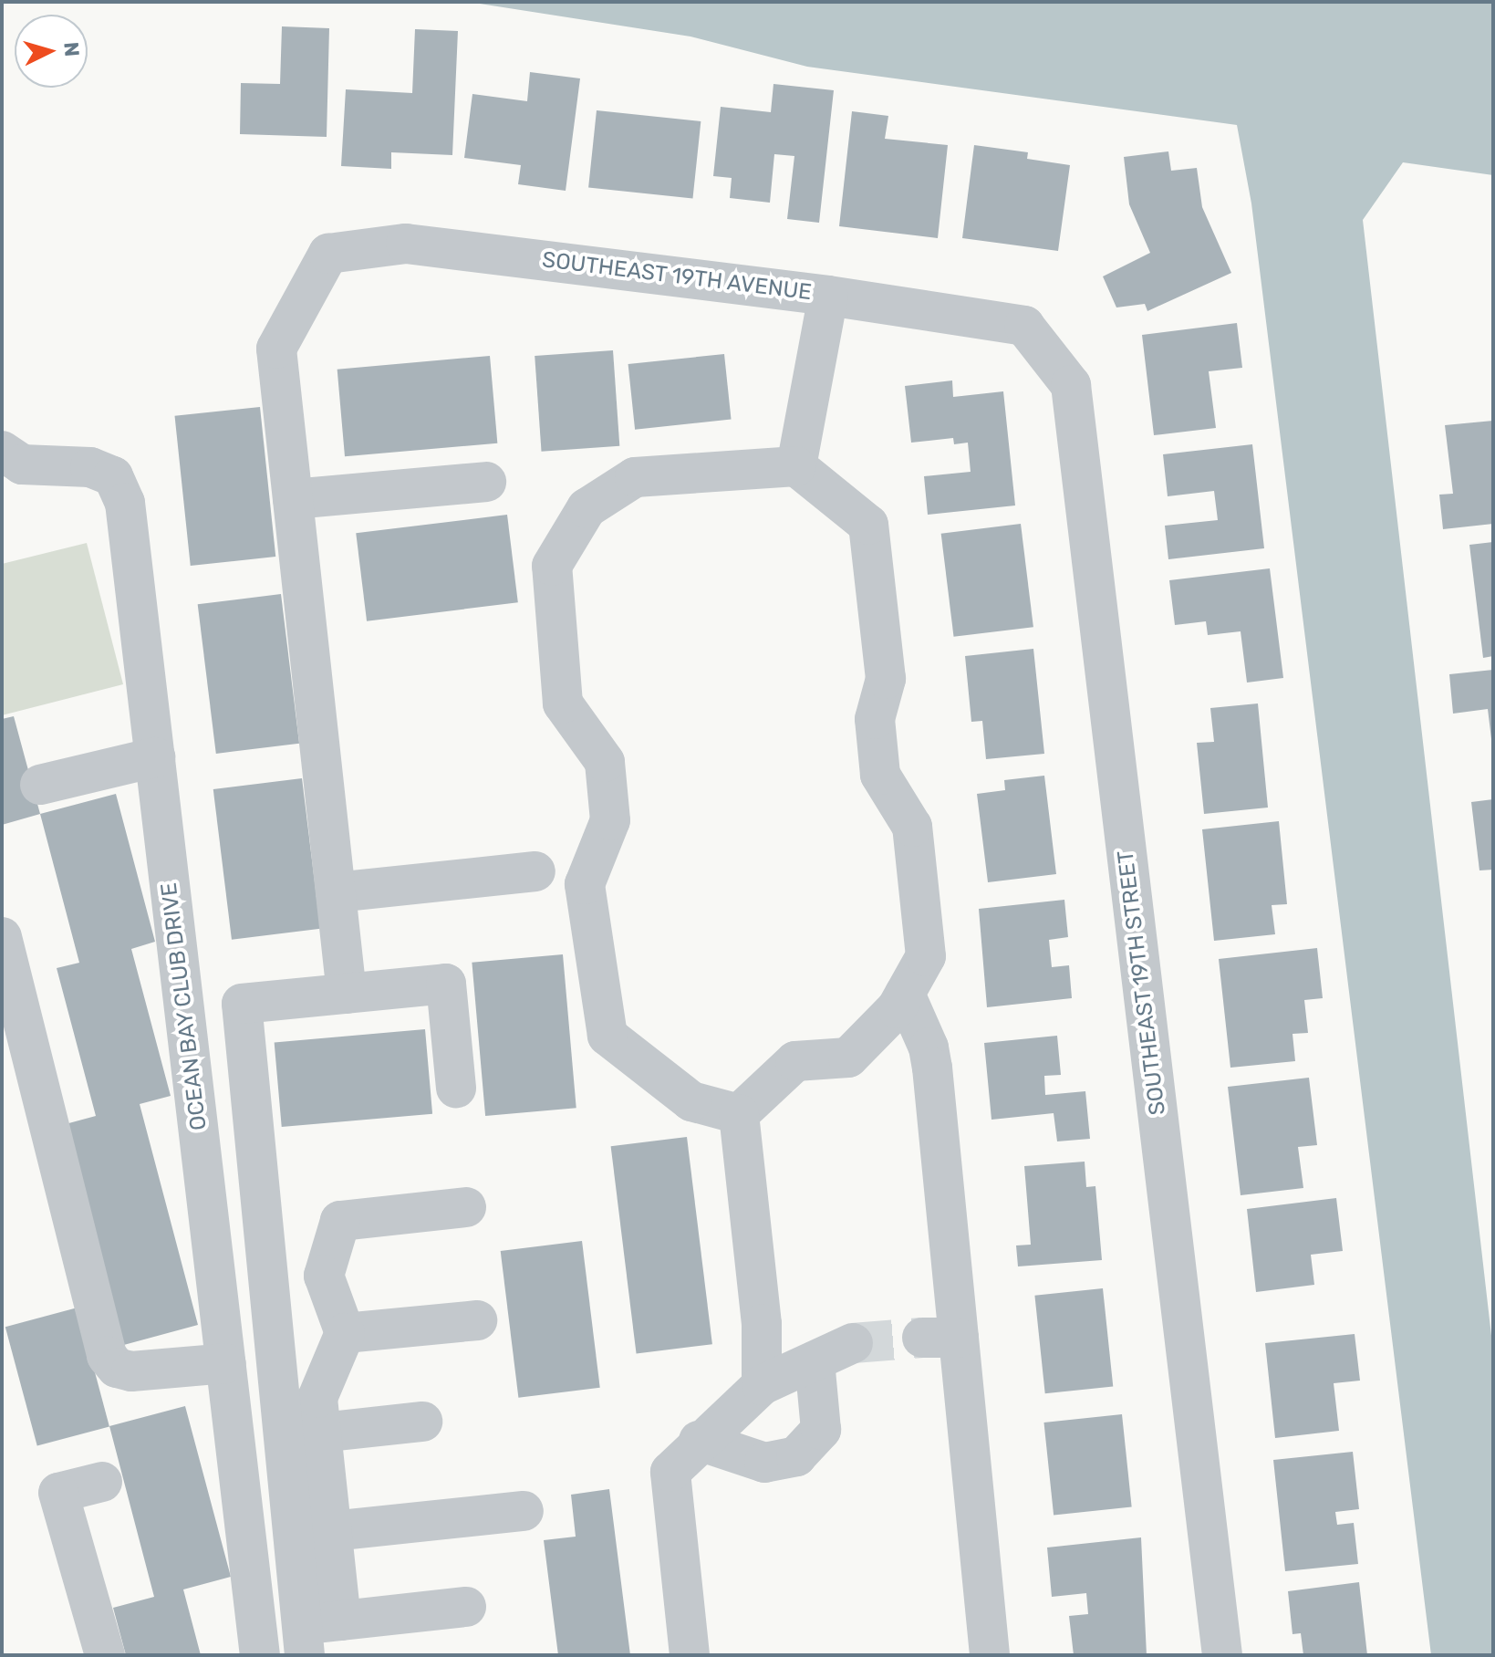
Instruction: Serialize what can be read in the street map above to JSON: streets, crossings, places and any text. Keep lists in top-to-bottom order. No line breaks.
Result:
{"streets":{"street":["SOUTHEAST 19TH AVENUE","SOUTHEAST 19TH STREET","OCEAN BAY CLUB DRIVE"]},"crossings":[["SOUTHEAST 19TH AVENUE","SOUTHEAST 19TH STREET"]],"north":"right"}
